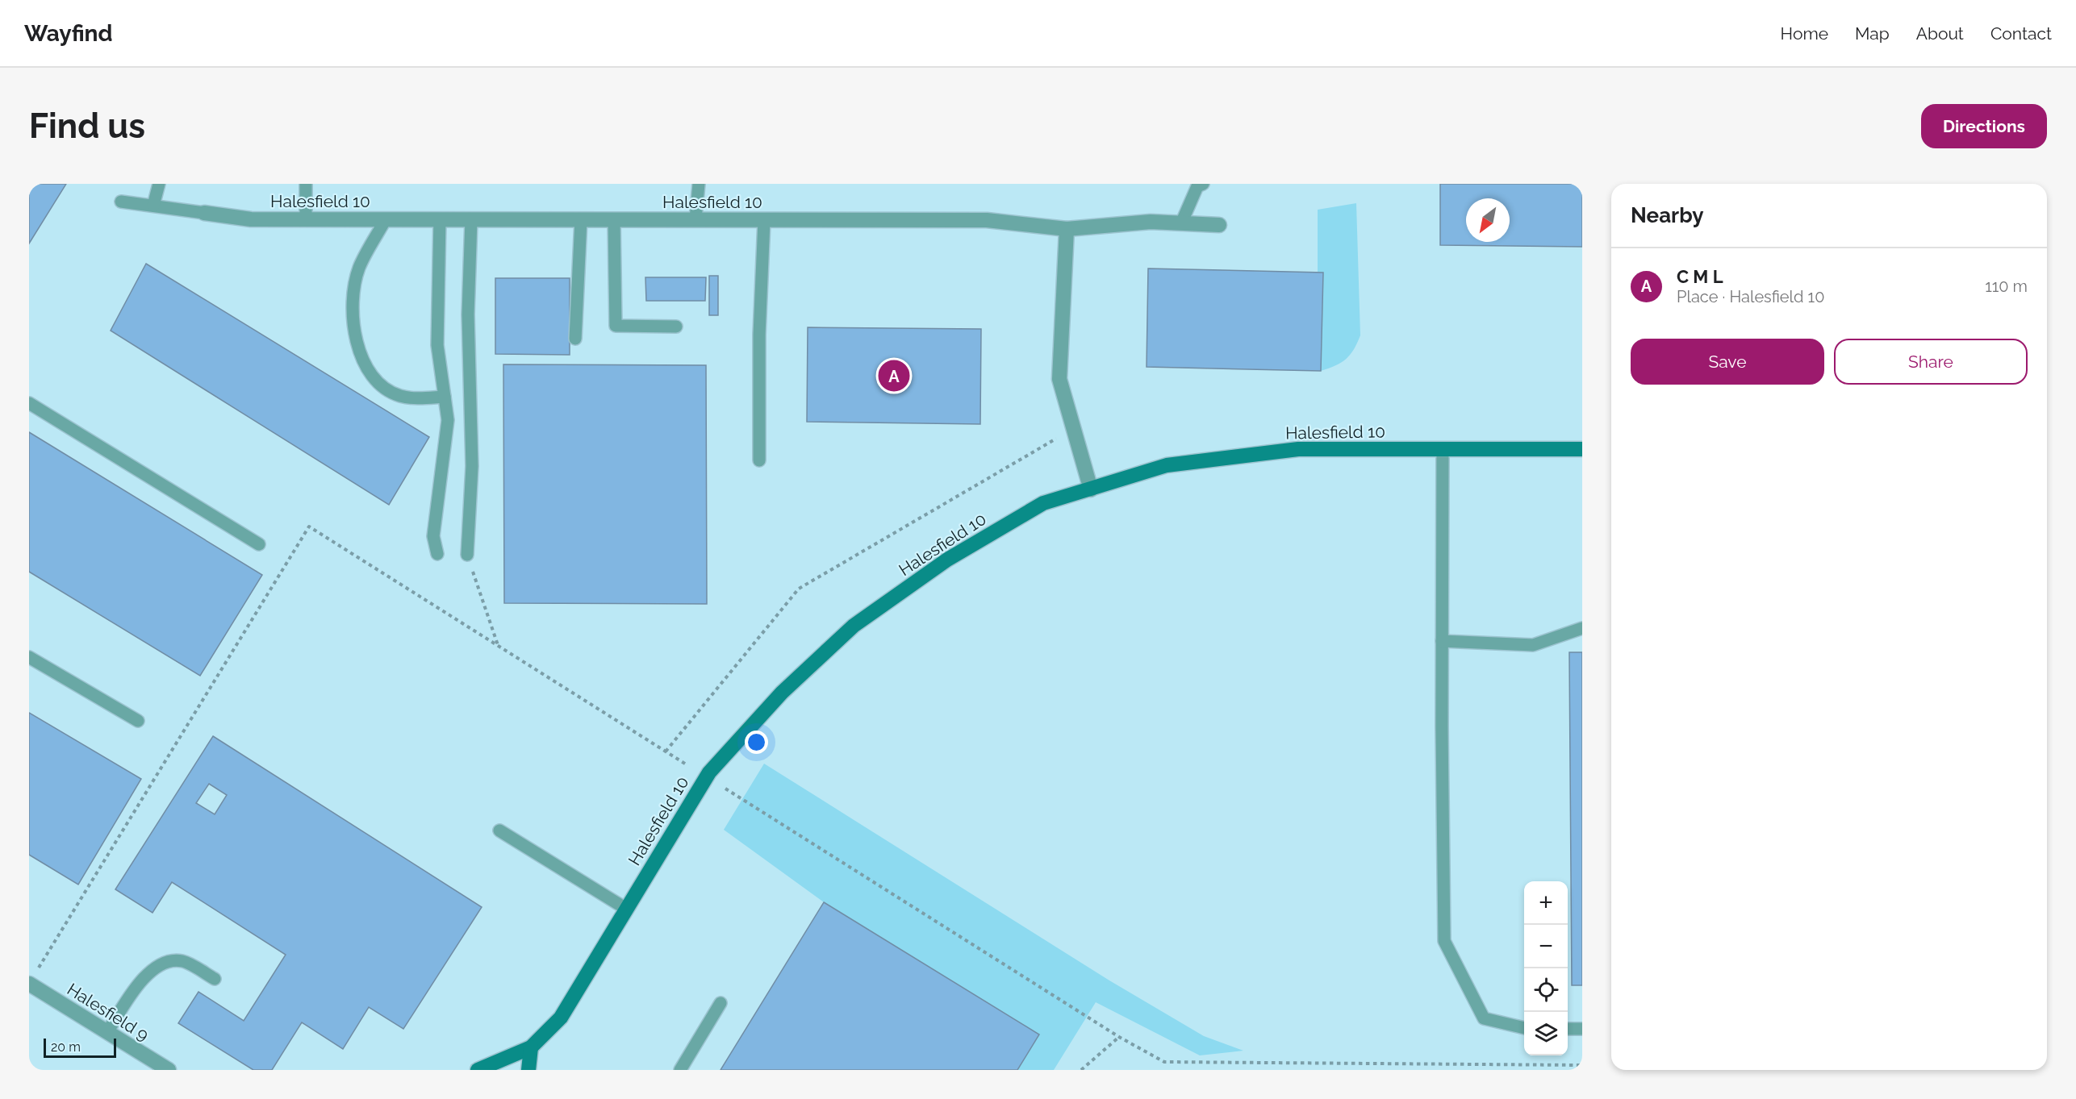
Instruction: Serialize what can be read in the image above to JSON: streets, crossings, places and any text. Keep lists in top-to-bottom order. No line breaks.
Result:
{"streets":{"street":["Halesfield 10","Halesfield 9"]},"scale_bar":"20 m","north":"bottom left","page":{"header":"Wayfind","nav":["Home","Map","About","Contact"],"buttons":["Directions",["Save","Share"]],"title":"Find us","heading":"Nearby","list":[{"mark":"A","name":"C M L","note":"Place · Halesfield 10","value":"110 m"}],"pins":"A","map_buttons":["+","−"],"scale":"20 m"}}
